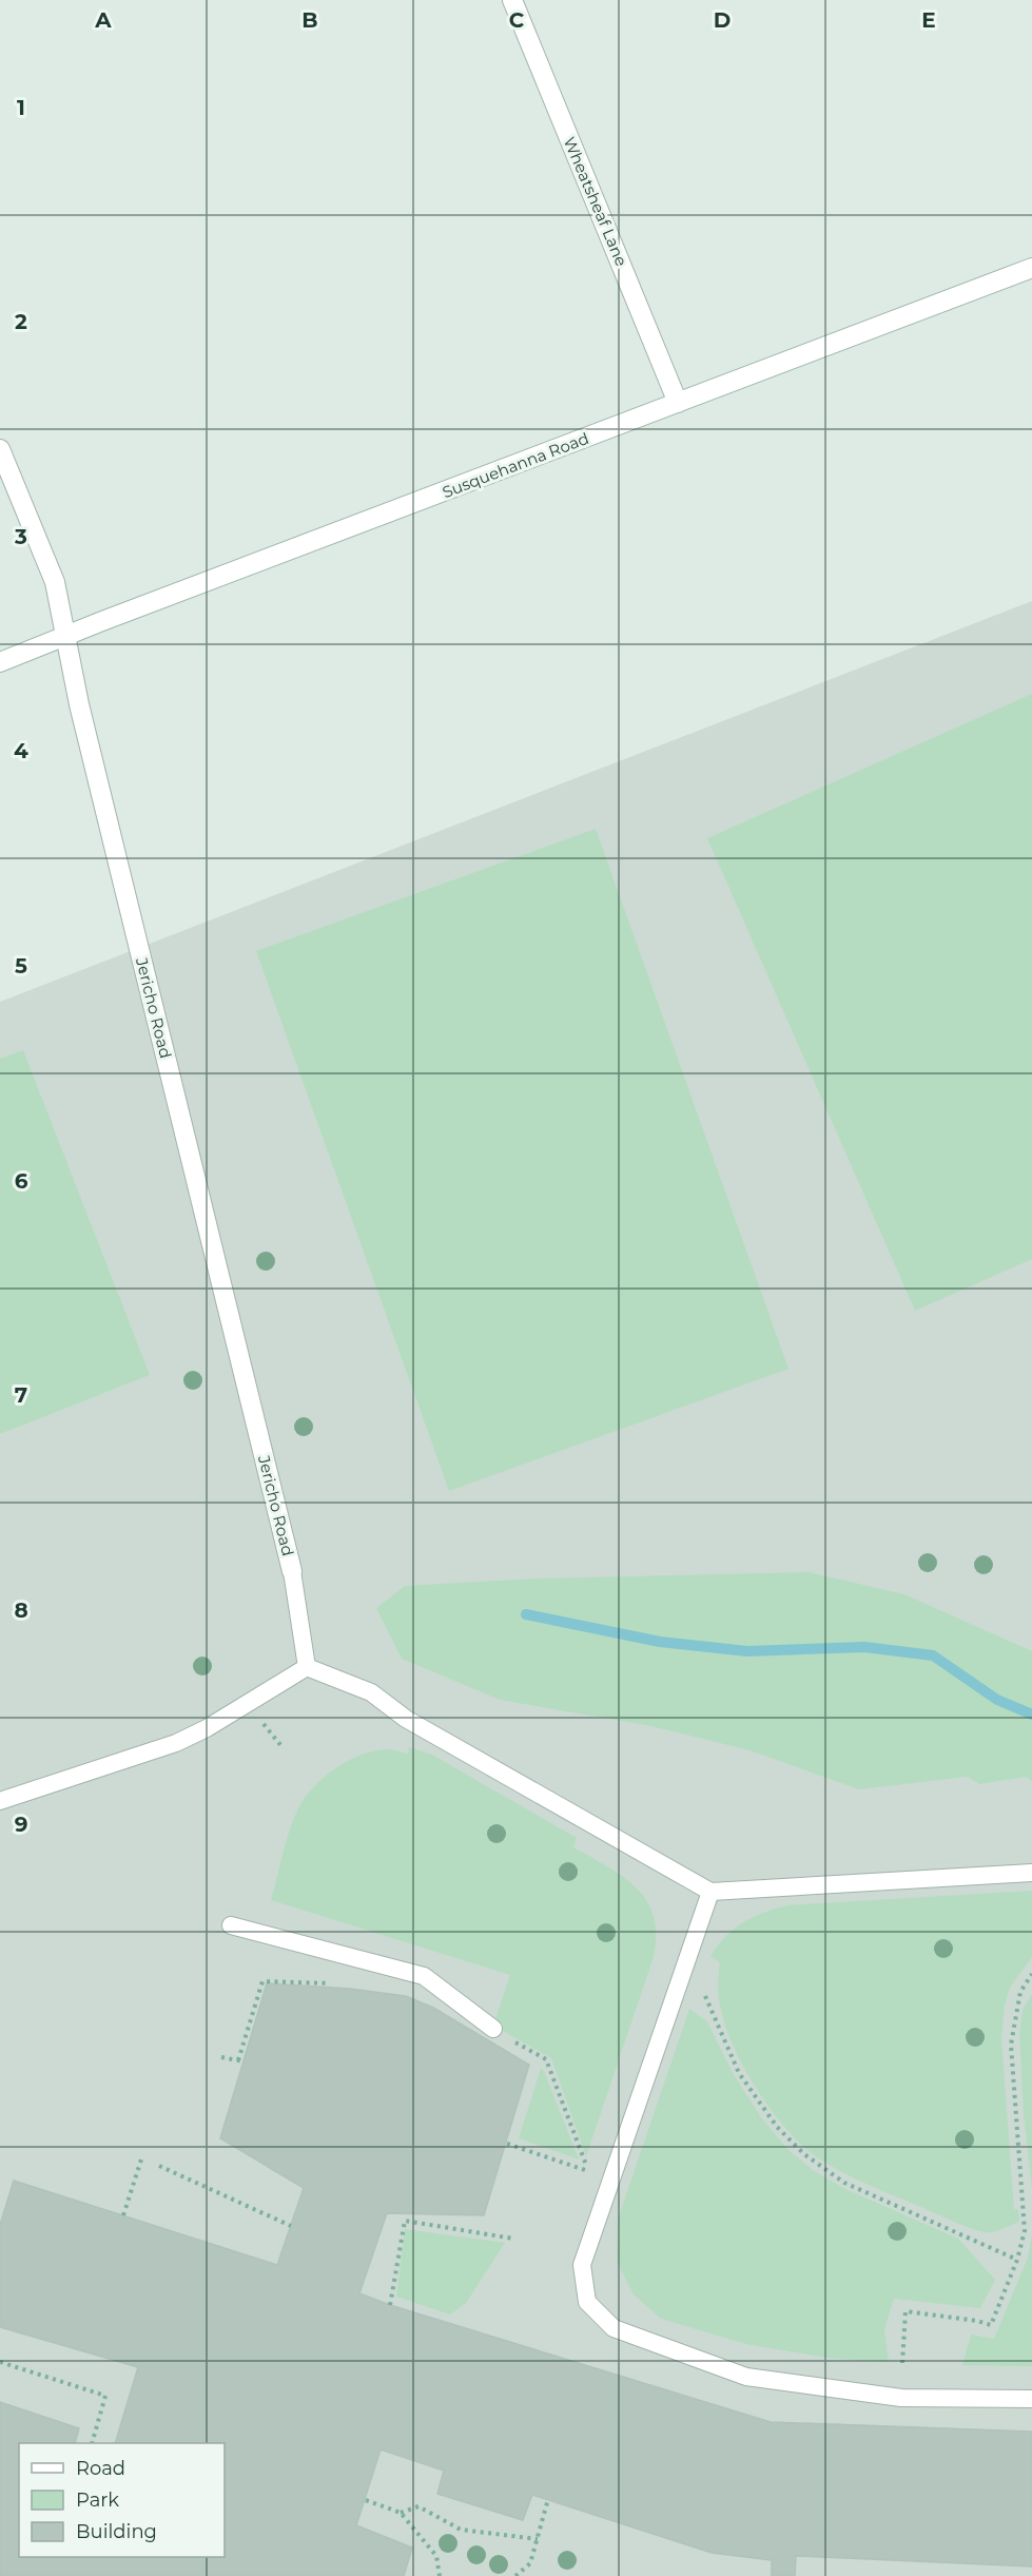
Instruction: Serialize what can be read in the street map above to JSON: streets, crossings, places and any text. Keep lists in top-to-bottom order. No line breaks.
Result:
{"streets":{"street":["Wheatsheaf Lane","Susquehanna Road","Jericho Road"]},"crossings":[["Wheatsheaf Lane","Susquehanna Road"],["Susquehanna Road","Jericho Road"]],"legend":["Road","Park","Building"],"grid":{"columns":["A","B","C","D","E"],"rows":["1","2","3","4","5","6","7","8","9"]}}
